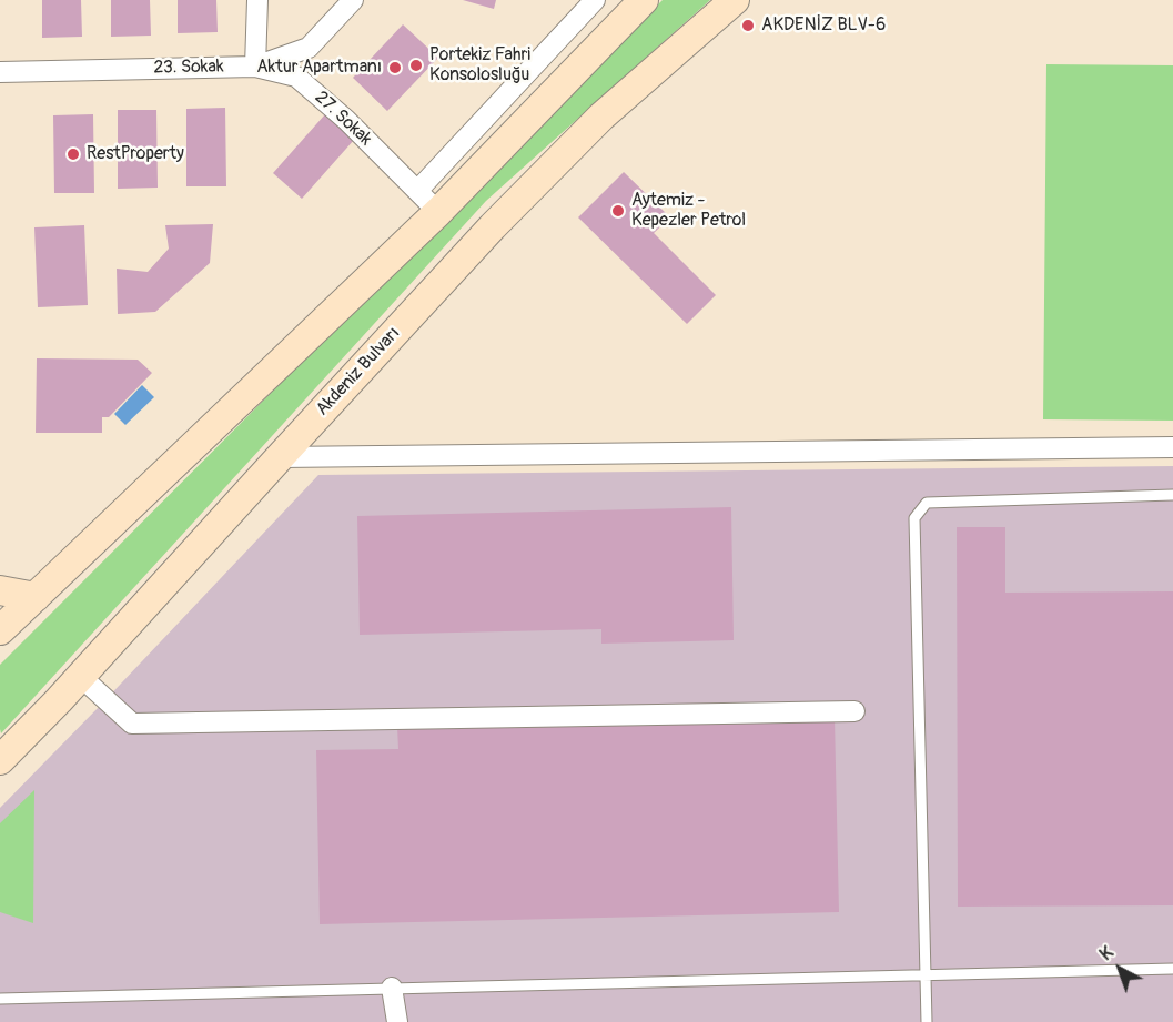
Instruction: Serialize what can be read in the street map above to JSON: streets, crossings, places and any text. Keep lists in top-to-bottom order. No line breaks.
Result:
{"streets":{"main road":["Akdeniz Bulvarı"],"street":["23. Sokak","27. Sokak"]},"crossings":[["23. Sokak","27. Sokak"]],"places":["AKDENİZ BLV-6","Portekiz Fahri Konsolosluğu","Aktur Apartmanı","RestProperty","Aytemiz - Kepezler Petrol"],"north":"top left"}
